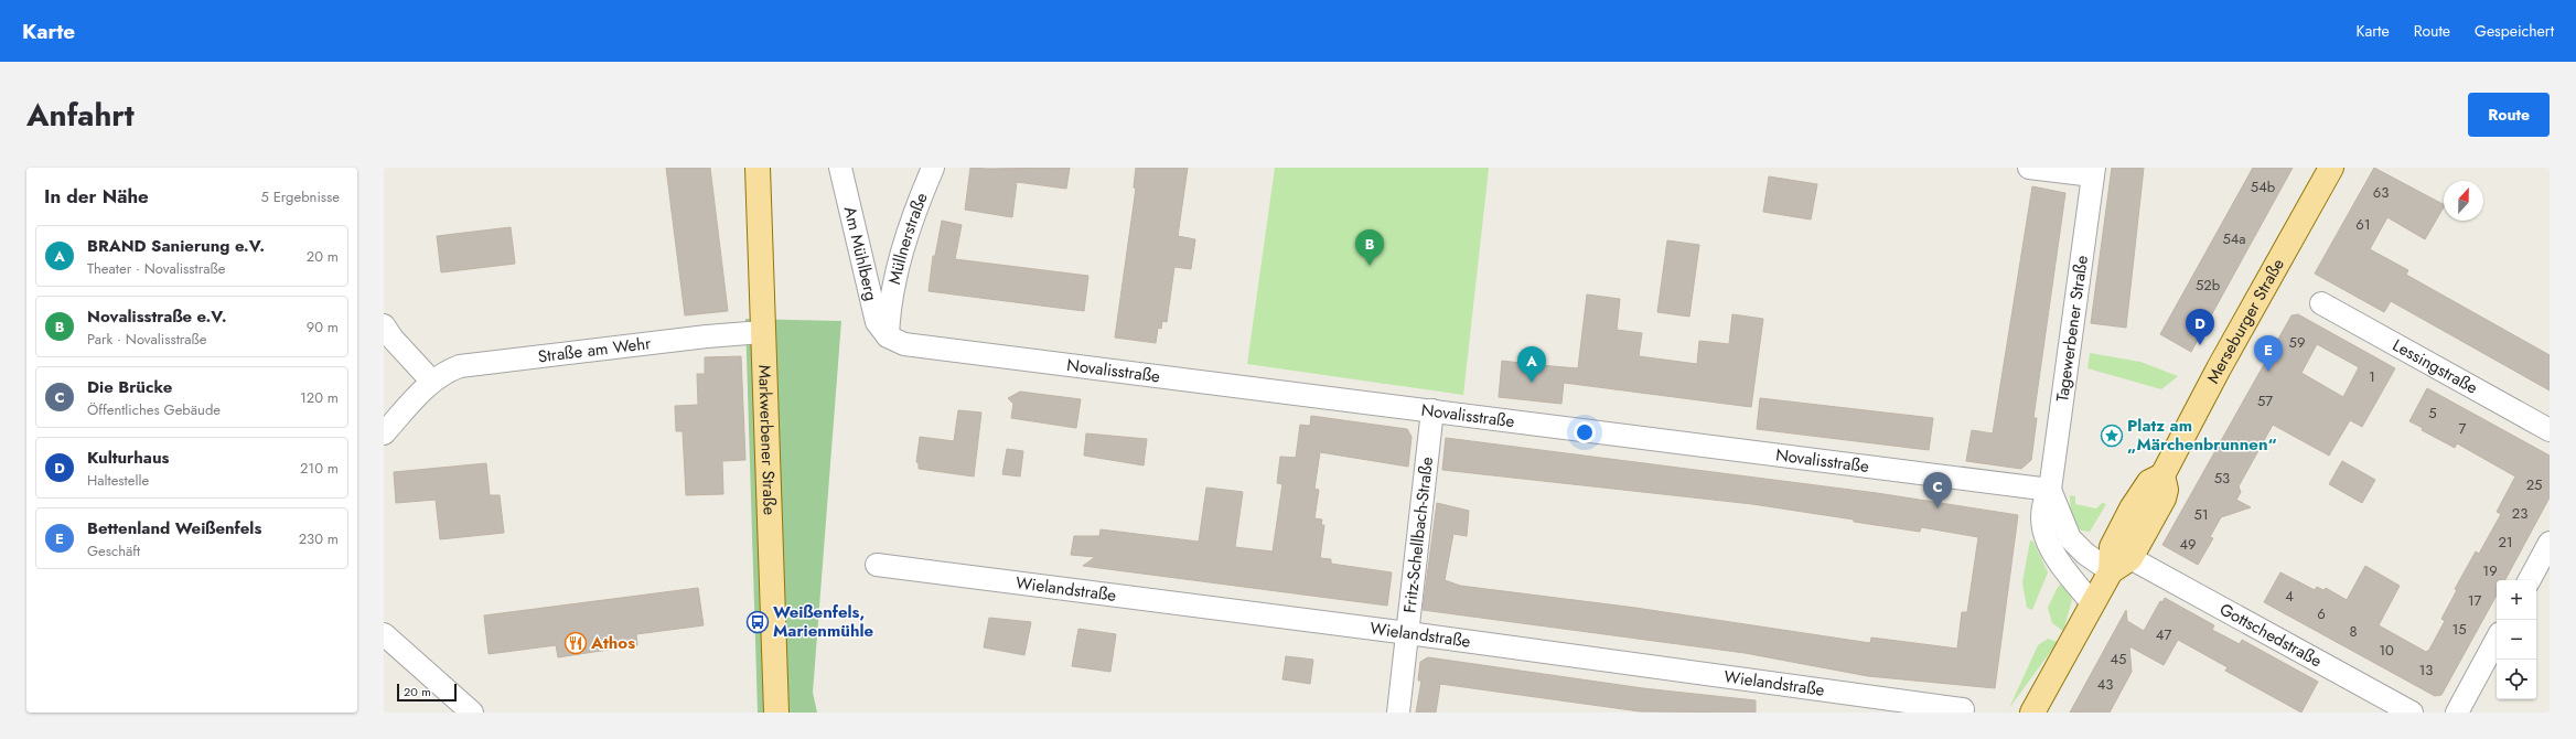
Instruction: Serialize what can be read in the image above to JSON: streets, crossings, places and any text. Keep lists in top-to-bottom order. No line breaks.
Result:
{"streets":{"main road":["Merseburger Straße","Markwerbener Straße"],"street":["Müllnerstraße","Am Mühlberg","Tagewerbener Straße","Straße am Wehr","Lessingstraße","Novalisstraße","Fritz-Schellbach-Straße","Wielandstraße","Gottschedstraße"]},"crossings":[["Müllnerstraße","Am Mühlberg"],["Müllnerstraße","Novalisstraße"],["Am Mühlberg","Novalisstraße"],["Merseburger Straße","Tagewerbener Straße"],["Merseburger Straße","Gottschedstraße"],["Tagewerbener Straße","Novalisstraße"],["Straße am Wehr","Markwerbener Straße"],["Novalisstraße","Fritz-Schellbach-Straße"],["Fritz-Schellbach-Straße","Wielandstraße"]],"places":{"place":["Platz am „Märchenbrunnen“"],"bus stop":["Weißenfels, Marienmühle"],"restaurant":["Athos"]},"house_numbers":["54b","63","61","54a","52b","59","1","57","5","7","53","25","23","51","21","49","19","4","17","6","15","8","47","10","45","13","43"],"scale_bar":"20 m","north":"top","page":{"header":"Karte","nav":["Karte","Route","Gespeichert"],"title":"Anfahrt","buttons":"Route","heading":["In der Nähe","5 Ergebnisse"],"list":[{"mark":"A","name":"BRAND Sanierung e.V.","note":"Theater · Novalisstraße","value":"20 m"},{"mark":"B","name":"Novalisstraße e.V.","note":"Park · Novalisstraße","value":"90 m"},{"mark":"C","name":"Die Brücke","note":"Öffentliches Gebäude","value":"120 m"},{"mark":"D","name":"Kulturhaus","note":"Haltestelle","value":"210 m"},{"mark":"E","name":"Bettenland Weißenfels","note":"Geschäft","value":"230 m"}],"pins":["B","D","E","A","C"],"map_buttons":["+","−"],"scale":"20 m"}}
